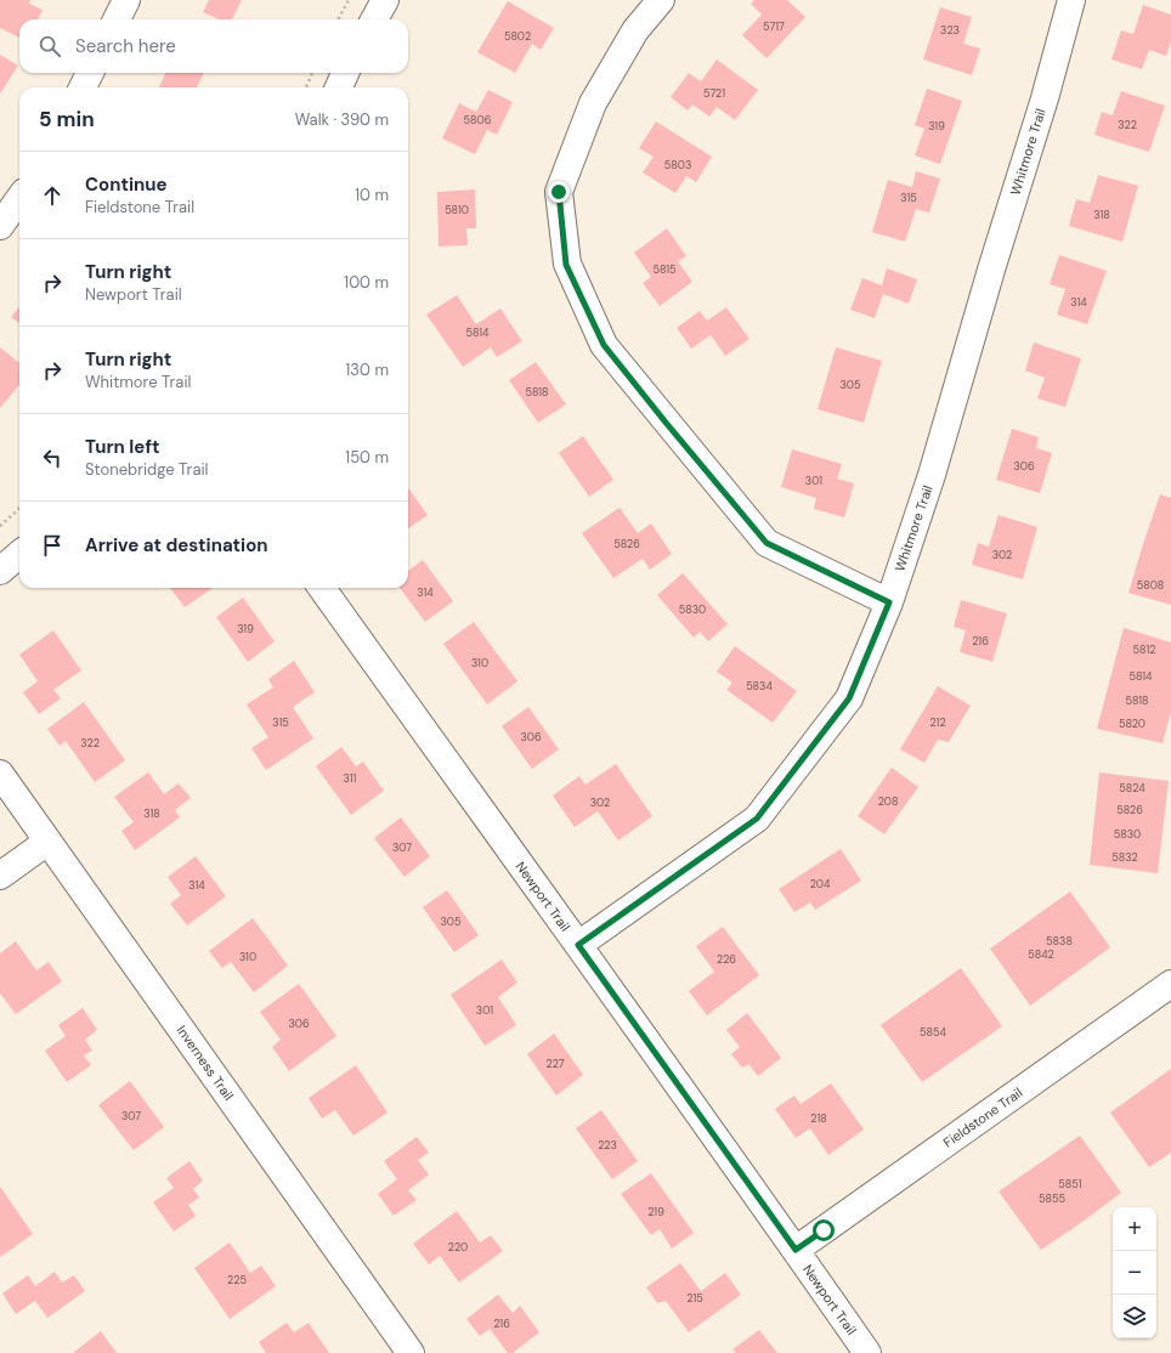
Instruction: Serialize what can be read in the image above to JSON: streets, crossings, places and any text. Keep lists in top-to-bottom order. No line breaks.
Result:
{"streets":{"street":["Whitmore Trail","Newport Trail","Inverness Trail","Fieldstone Trail"]},"crossings":[["Whitmore Trail","Newport Trail"],["Newport Trail","Fieldstone Trail"]],"house_numbers":["5717","323","5802","5721","5806","322","319","5803","315","5810","318","5815","314","5814","305","5818","306","301","5826","302","5808","314","5830","319","216","5812","310","5814","5834","5818","315","212","5820","306","322","311","5824","208","302","5826","318","5830","307","5832","204","314","305","5838","5842","310","226","301","306","5854","227","307","218","223","5851","5855","219","220","225","215","216"],"page":{"search":"Search here","heading":["5 min","Walk · 390 m"],"list":[["Continue","Fieldstone Trail","10 m"],["Turn right","Newport Trail","100 m"],["Turn right","Whitmore Trail","130 m"],["Turn left","Stonebridge Trail","150 m"],"Arrive at destination"],"map_buttons":["+","−"]}}
